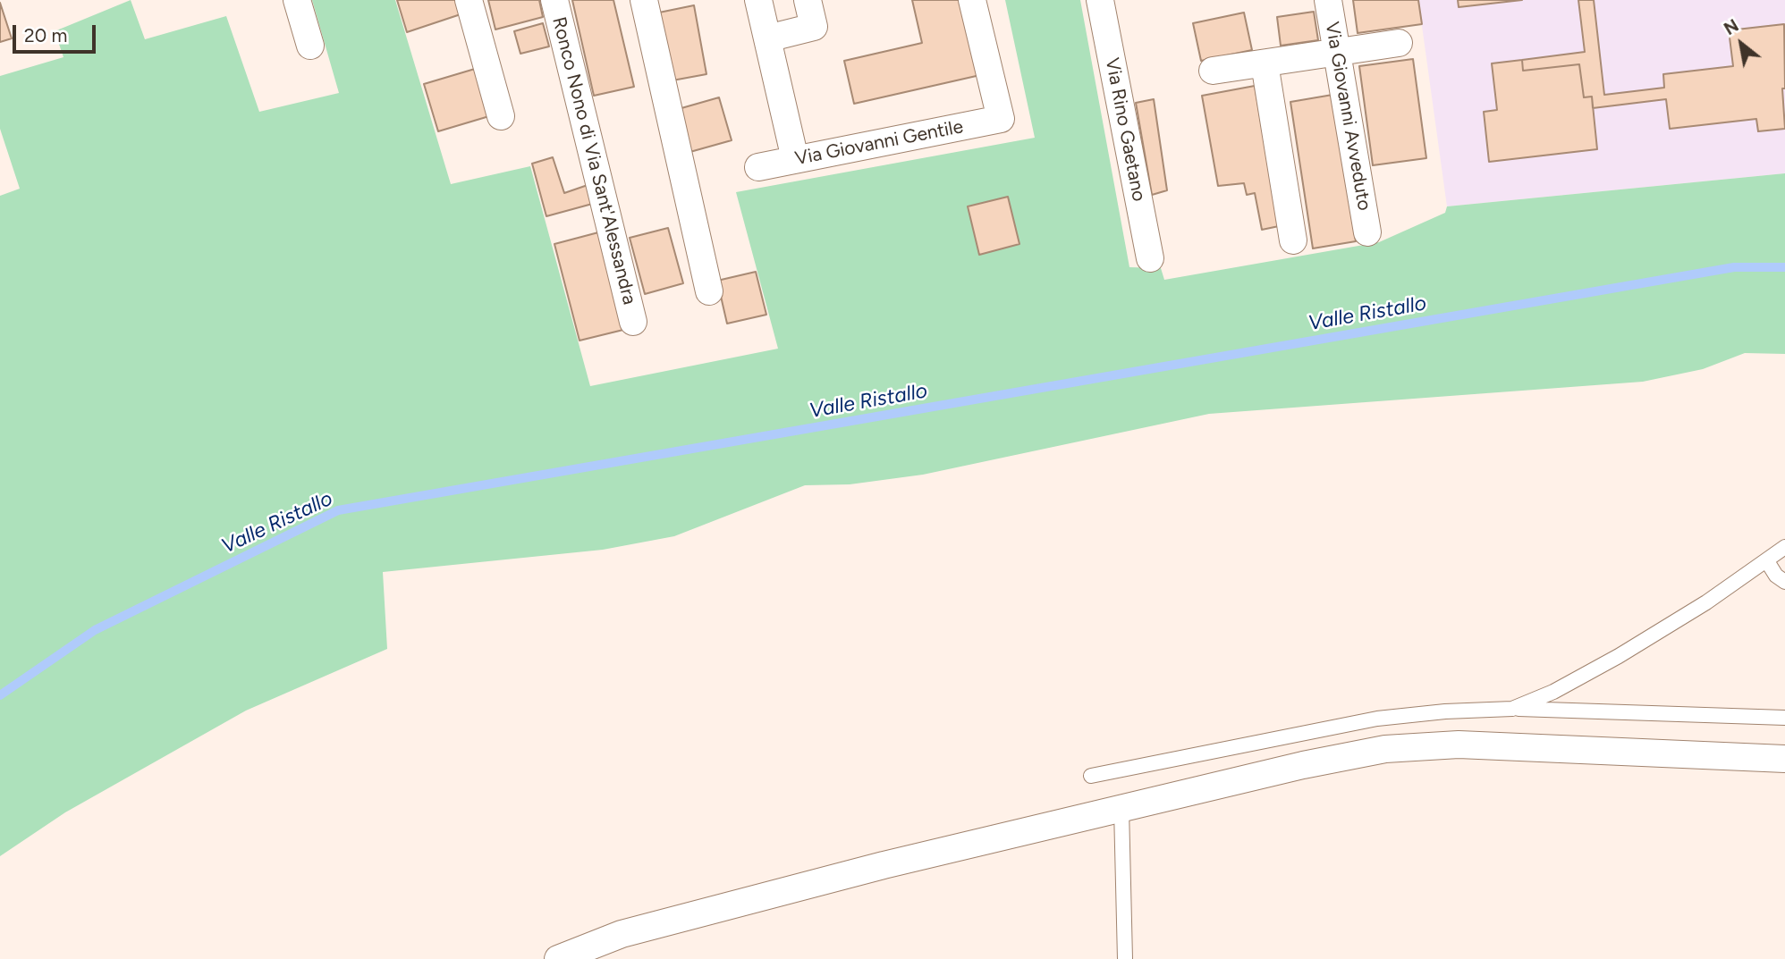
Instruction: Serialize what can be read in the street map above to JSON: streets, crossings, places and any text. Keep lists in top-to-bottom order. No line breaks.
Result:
{"streets":{"street":["Via Giovanni Avveduto","Via Rino Gaetano","Via Giovanni Gentile","Ronco Nono di Via Sant'Alessandra"]},"water":["Valle Ristallo"],"scale_bar":"20 m","north":"top left"}
